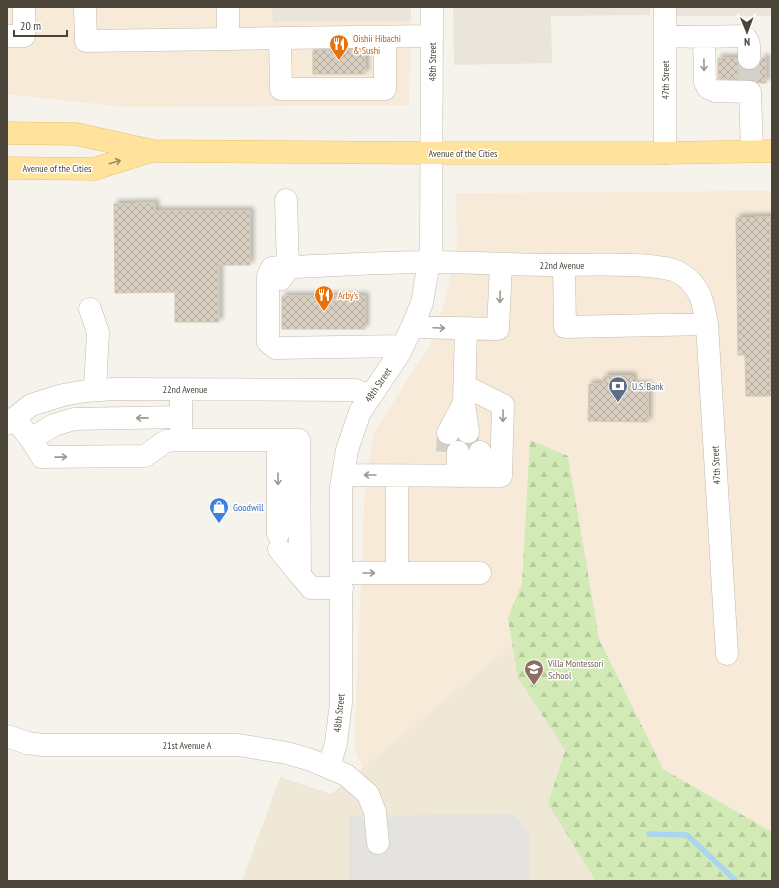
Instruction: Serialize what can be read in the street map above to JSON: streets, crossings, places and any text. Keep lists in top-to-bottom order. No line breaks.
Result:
{"streets":{"main road":["Avenue of the Cities"],"street":["48th Street","47th Street","22nd Avenue","21st Avenue A"]},"crossings":[["48th Street","Avenue of the Cities"],["48th Street","22nd Avenue"],["48th Street","21st Avenue A"],["47th Street","Avenue of the Cities"],["47th Street","22nd Avenue"]],"places":{"restaurant":["Oishii Hibachi & Sushi","Arby's"],"bank":["U.S. Bank"],"shop":["Goodwill"],"school or university":["Villa Montessori School"]},"scale_bar":"20 m","north":"bottom"}
